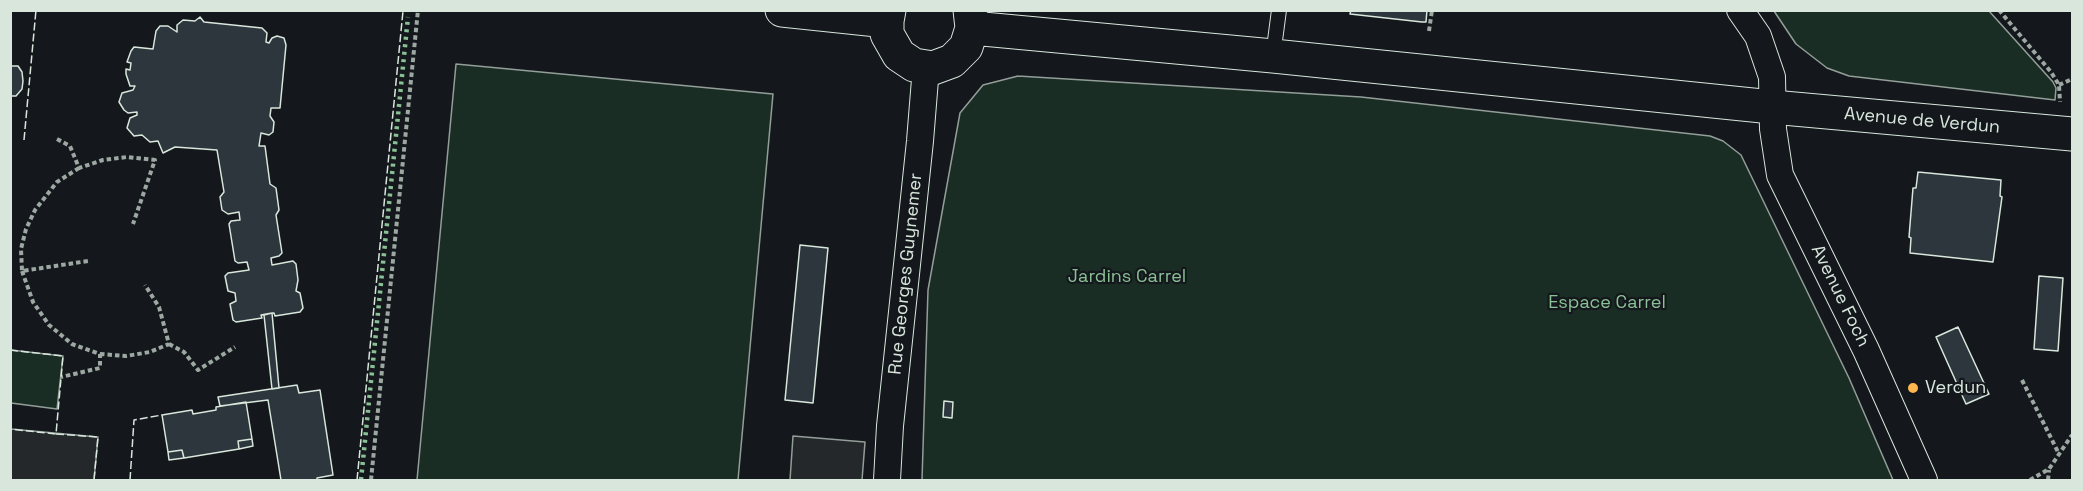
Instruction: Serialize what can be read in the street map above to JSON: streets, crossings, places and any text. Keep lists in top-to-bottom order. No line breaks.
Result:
{"streets":{"street":["Avenue de Verdun","Rue Georges Guynemer","Avenue Foch"]},"crossings":[["Avenue de Verdun","Avenue Foch"]],"parks":["Jardins Carrel","Espace Carrel"],"places":["Verdun"]}
